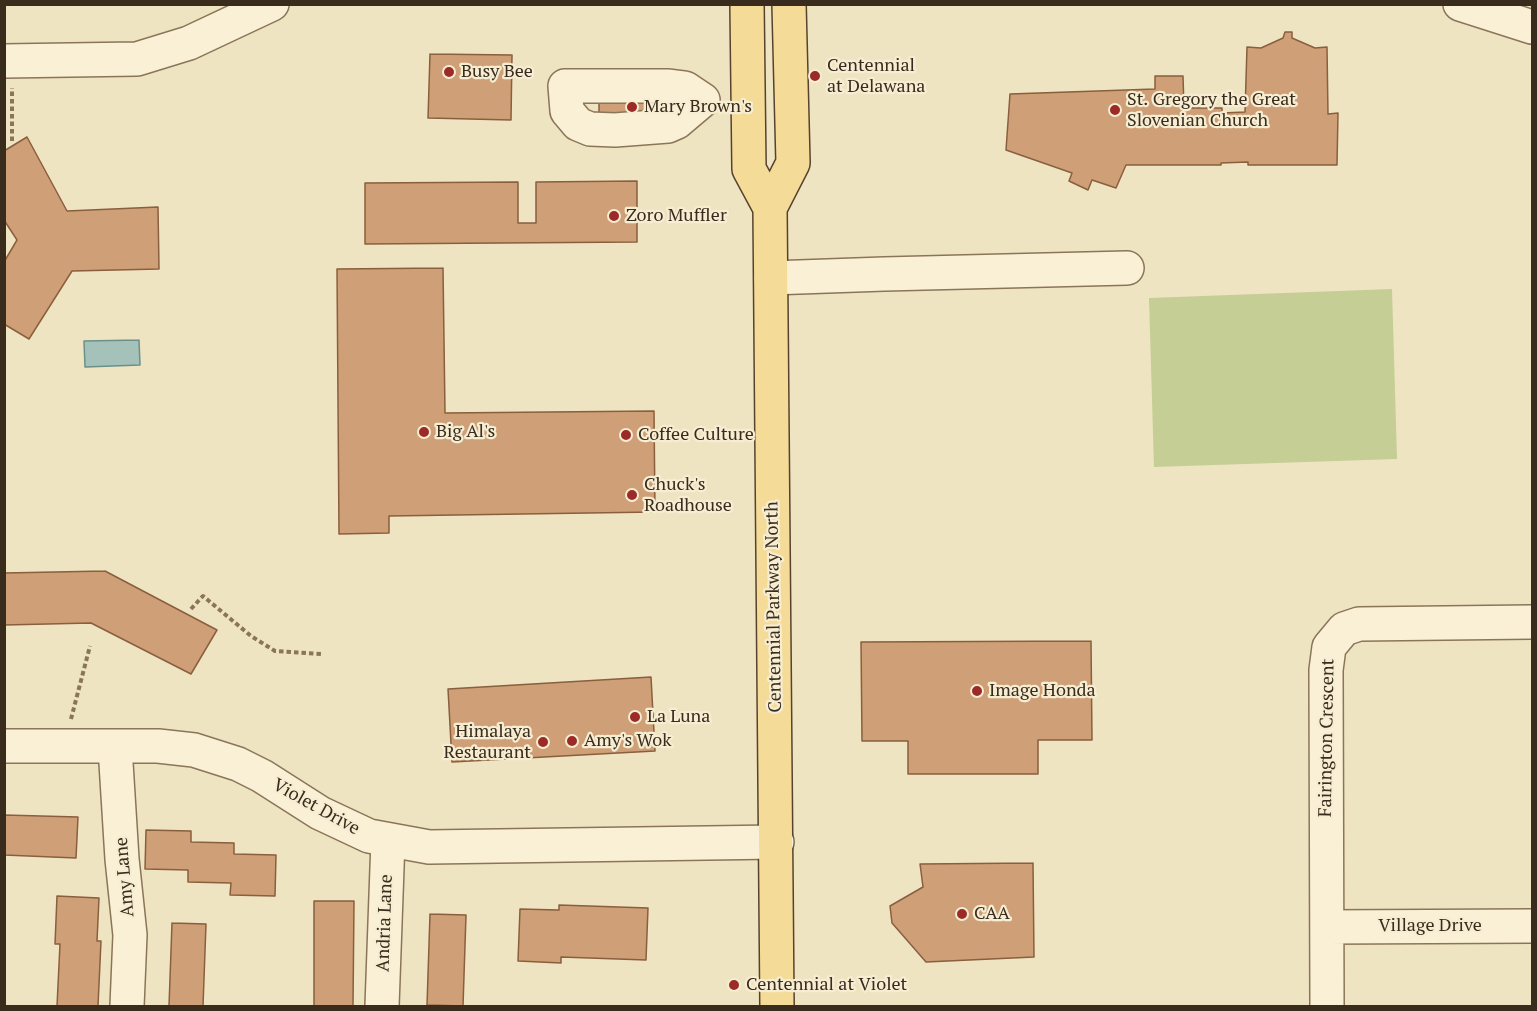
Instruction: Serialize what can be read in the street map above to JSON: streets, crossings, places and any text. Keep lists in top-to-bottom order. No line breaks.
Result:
{"streets":{"main road":["Centennial Parkway North"],"street":["Fairington Crescent","Violet Drive","Amy Lane","Andria Lane","Village Drive"]},"crossings":[["Centennial Parkway North","Violet Drive"],["Fairington Crescent","Village Drive"],["Violet Drive","Amy Lane"],["Violet Drive","Andria Lane"]],"places":["Busy Bee","Centennial at Delawana","Mary Brown's","St. Gregory the Great Slovenian Church","Zoro Muffler","Big Al's","Coffee Culture","Chuck's Roadhouse","Image Honda","La Luna","Amy's Wok","Himalaya Restaurant","CAA","Centennial at Violet"]}
